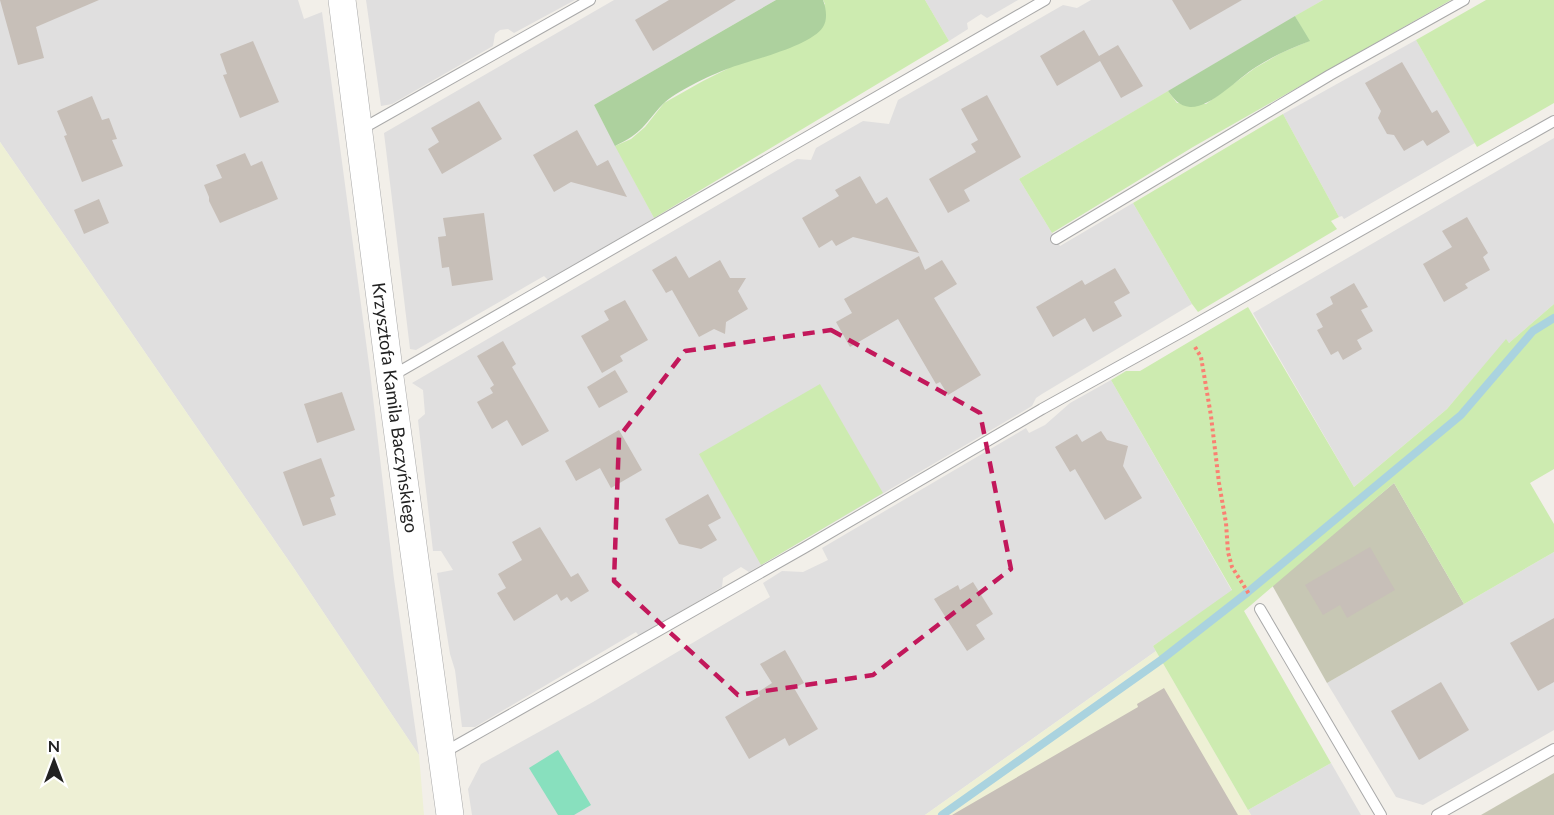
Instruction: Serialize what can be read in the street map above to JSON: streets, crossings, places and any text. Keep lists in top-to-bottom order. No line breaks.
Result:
{"streets":{"street":["Krzysztofa Kamila Baczyńskiego"]},"north":"top"}
